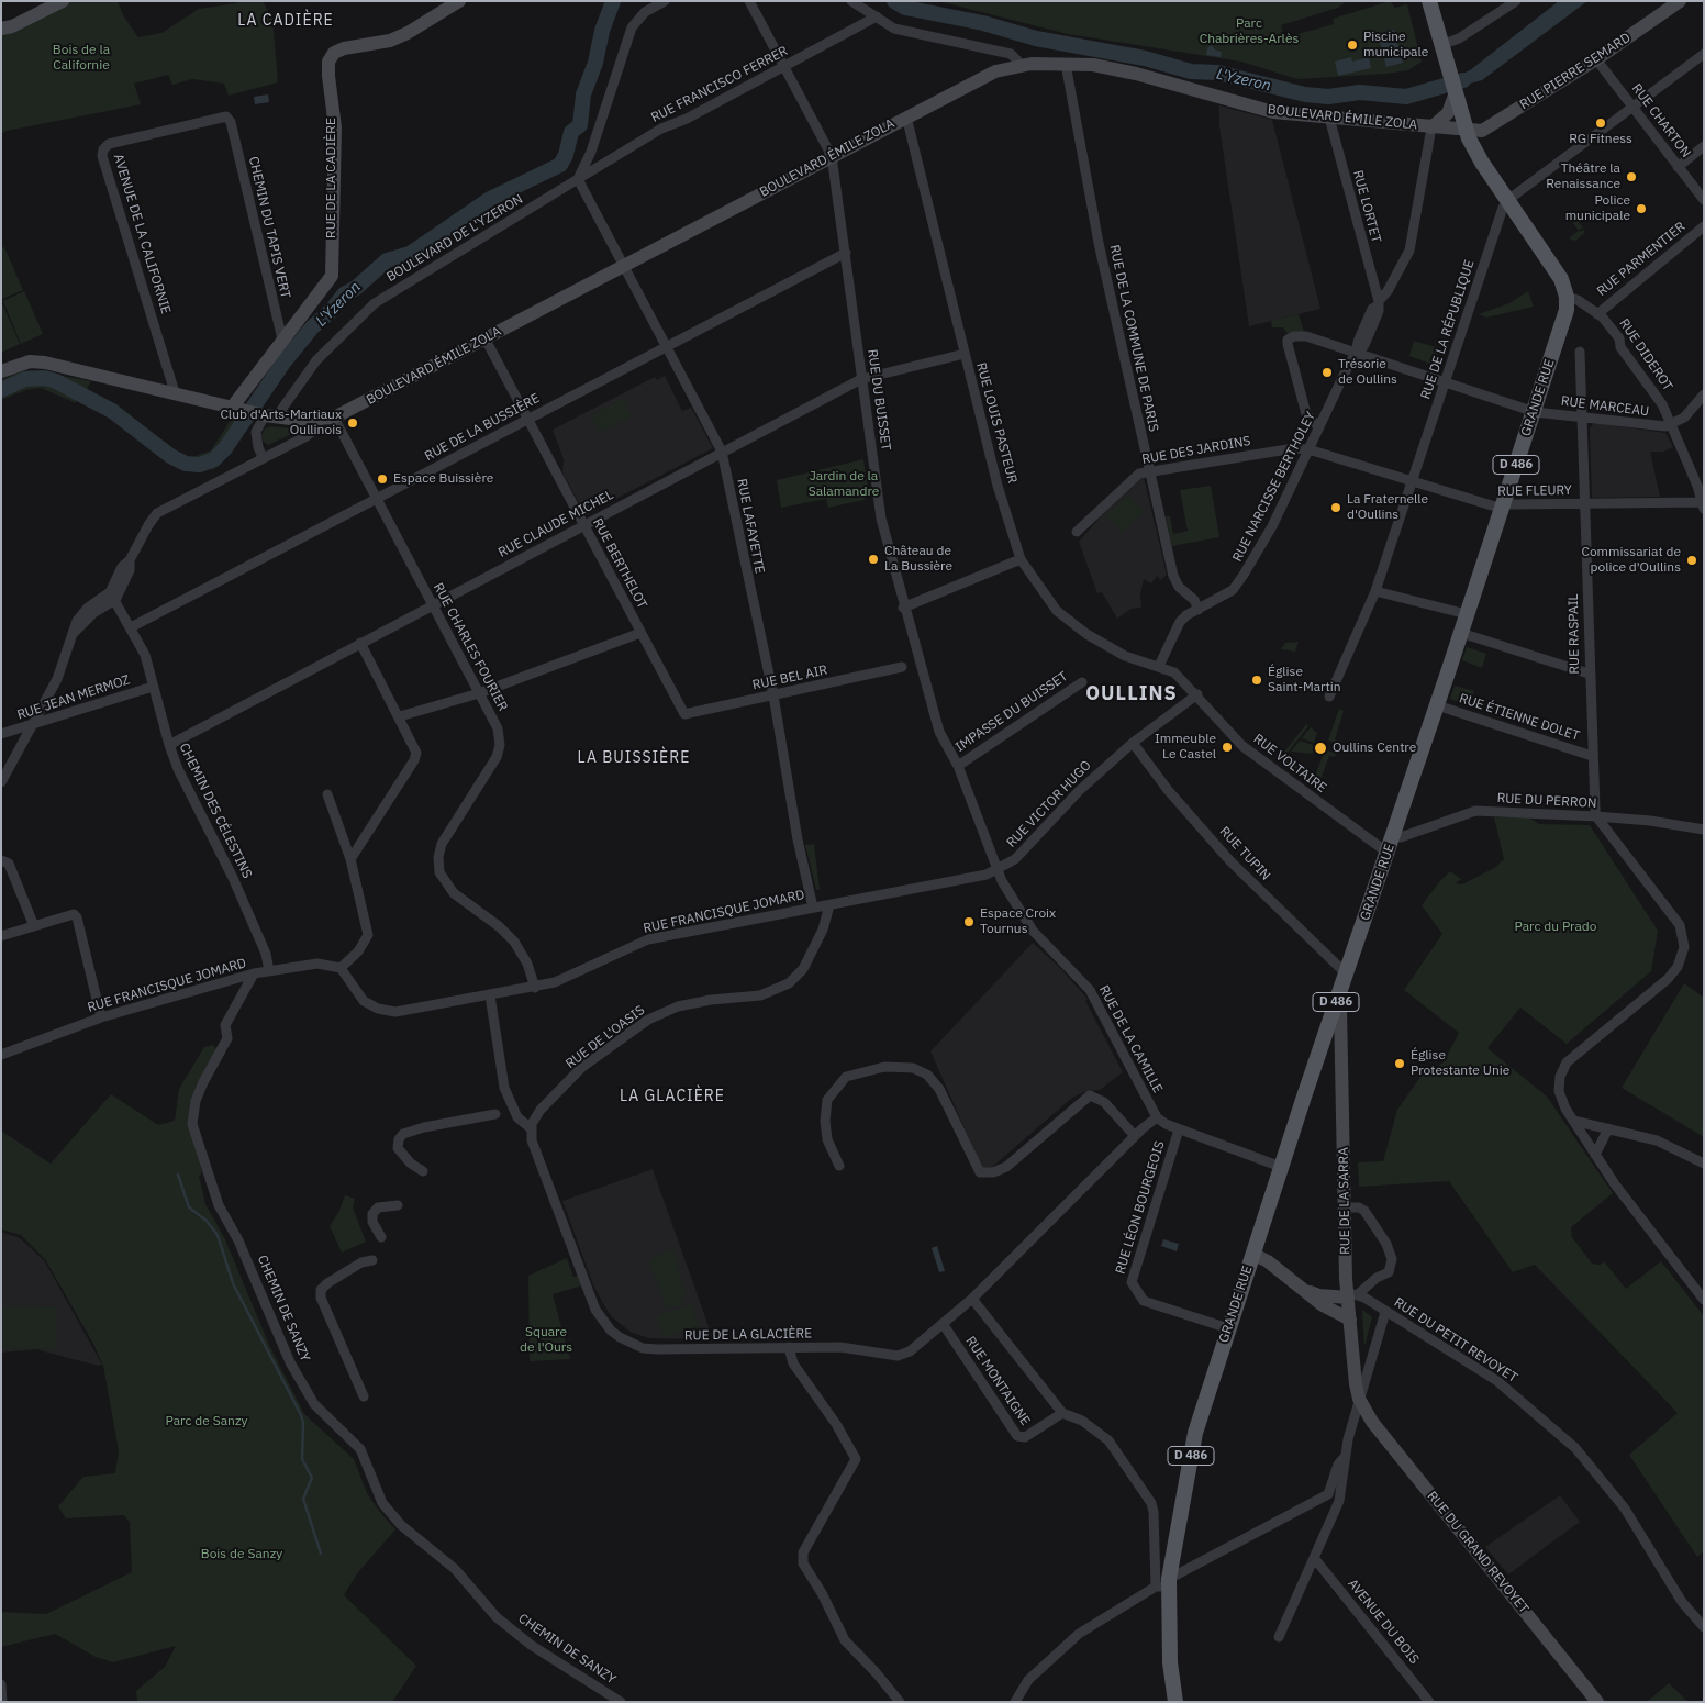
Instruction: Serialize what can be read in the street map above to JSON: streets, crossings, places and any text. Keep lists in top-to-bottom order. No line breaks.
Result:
{"streets":{"main road":["RUE PIERRE SEMARD","BOULEVARD ÉMILE ZOLA","RUE DE LA CADIÈRE","GRANDE RUE","D 486","RUE DE LA SARRA","RUE DU GRAND REVOYET"],"street":["RUE FRANCISCO FERRER","RUE CHARTON","RUE LORTET","CHEMIN DU TAPIS VERT","AVENUE DE LA CALIFORNIE","BOULEVARD DE L'YZERON","RUE PARMENTIER","RUE DE LA RÉPUBLIQUE","RUE DE LA COMMUNE DE PARIS","RUE DIDEROT","RUE DU BUISSET","RUE MARCEAU","RUE LOUIS PASTEUR","RUE DE LA BUSSIÈRE","RUE DES JARDINS","RUE NARCISSE BERTHOLEY","RUE FLEURY","RUE CLAUDE MICHEL","RUE LAFAYETTE","RUE BERTHELOT","RUE RASPAIL","RUE CHARLES FOURIER","RUE BEL AIR","RUE JEAN MERMOZ","IMPASSE DU BUISSET","RUE ÉTIENNE DOLET","RUE VOLTAIRE","RUE DU PERRON","RUE VICTOR HUGO","CHEMIN DES CÉLESTINS","RUE TUPIN","RUE FRANCISQUE JOMARD","RUE DE L'OASIS","RUE DE LA CAMILLE","RUE LÉON BOURGEOIS","CHEMIN DE SANZY","RUE DE LA GLACIÈRE","RUE DU PETIT REVOYET","RUE MONTAIGNE","AVENUE DU BOIS"]},"crossings":[["RUE PIERRE SEMARD","BOULEVARD ÉMILE ZOLA"],["RUE PIERRE SEMARD","RUE CHARTON"],["RUE FRANCISCO FERRER","BOULEVARD DE L'YZERON"],["RUE FRANCISCO FERRER","RUE DU BUISSET"],["BOULEVARD ÉMILE ZOLA","RUE DE LA CADIÈRE"],["BOULEVARD ÉMILE ZOLA","RUE LORTET"],["BOULEVARD ÉMILE ZOLA","AVENUE DE LA CALIFORNIE"],["BOULEVARD ÉMILE ZOLA","BOULEVARD DE L'YZERON"],["BOULEVARD ÉMILE ZOLA","RUE DE LA COMMUNE DE PARIS"],["BOULEVARD ÉMILE ZOLA","RUE DU BUISSET"],["BOULEVARD ÉMILE ZOLA","RUE LOUIS PASTEUR"],["BOULEVARD ÉMILE ZOLA","RUE NARCISSE BERTHOLEY"],["BOULEVARD ÉMILE ZOLA","RUE LAFAYETTE"],["BOULEVARD ÉMILE ZOLA","RUE BERTHELOT"],["BOULEVARD ÉMILE ZOLA","RUE CHARLES FOURIER"],["RUE CHARTON","RUE DE LA RÉPUBLIQUE"],["RUE DE LA CADIÈRE","CHEMIN DU TAPIS VERT"],["RUE LORTET","RUE NARCISSE BERTHOLEY"],["CHEMIN DU TAPIS VERT","AVENUE DE LA CALIFORNIE"],["BOULEVARD DE L'YZERON","RUE LAFAYETTE"],["RUE PARMENTIER","RUE DIDEROT"],["RUE DE LA RÉPUBLIQUE","RUE MARCEAU"],["RUE DE LA RÉPUBLIQUE","RUE FLEURY"],["RUE DE LA COMMUNE DE PARIS","RUE DES JARDINS"],["RUE DE LA COMMUNE DE PARIS","RUE NARCISSE BERTHOLEY"],["RUE DIDEROT","GRANDE RUE"],["RUE DIDEROT","RUE MARCEAU"],["RUE DIDEROT","RUE FLEURY"],["GRANDE RUE","RUE MARCEAU"],["GRANDE RUE","RUE FLEURY"],["GRANDE RUE","RUE ÉTIENNE DOLET"],["GRANDE RUE","RUE VOLTAIRE"],["GRANDE RUE","RUE DU PERRON"],["GRANDE RUE","RUE TUPIN"],["GRANDE RUE","RUE DE LA SARRA"],["GRANDE RUE","RUE LÉON BOURGEOIS"],["RUE DU BUISSET","RUE DE LA BUSSIÈRE"],["RUE DU BUISSET","RUE CLAUDE MICHEL"],["RUE DU BUISSET","IMPASSE DU BUISSET"],["RUE DU BUISSET","RUE VICTOR HUGO"],["RUE DU BUISSET","RUE FRANCISQUE JOMARD"],["RUE DU BUISSET","RUE DE LA CAMILLE"],["RUE MARCEAU","RUE NARCISSE BERTHOLEY"],["RUE MARCEAU","RUE RASPAIL"],["RUE LOUIS PASTEUR","RUE NARCISSE BERTHOLEY"],["RUE LOUIS PASTEUR","RUE CLAUDE MICHEL"],["RUE LOUIS PASTEUR","RUE VOLTAIRE"],["RUE DE LA BUSSIÈRE","RUE LAFAYETTE"],["RUE DE LA BUSSIÈRE","RUE BERTHELOT"],["RUE DE LA BUSSIÈRE","RUE CHARLES FOURIER"],["RUE DE LA BUSSIÈRE","CHEMIN DES CÉLESTINS"],["RUE DES JARDINS","RUE NARCISSE BERTHOLEY"],["RUE DES JARDINS","RUE FLEURY"],["RUE NARCISSE BERTHOLEY","RUE FLEURY"],["RUE NARCISSE BERTHOLEY","RUE VOLTAIRE"],["RUE FLEURY","RUE RASPAIL"],["RUE CLAUDE MICHEL","RUE LAFAYETTE"],["RUE CLAUDE MICHEL","RUE BERTHELOT"],["RUE CLAUDE MICHEL","RUE CHARLES FOURIER"],["RUE CLAUDE MICHEL","CHEMIN DES CÉLESTINS"],["RUE LAFAYETTE","RUE BEL AIR"],["RUE LAFAYETTE","RUE FRANCISQUE JOMARD"],["RUE BERTHELOT","RUE BEL AIR"],["RUE RASPAIL","RUE ÉTIENNE DOLET"],["RUE RASPAIL","RUE DU PERRON"],["RUE CHARLES FOURIER","RUE FRANCISQUE JOMARD"],["RUE JEAN MERMOZ","CHEMIN DES CÉLESTINS"],["RUE VOLTAIRE","RUE VICTOR HUGO"],["RUE VICTOR HUGO","RUE TUPIN"],["RUE VICTOR HUGO","RUE FRANCISQUE JOMARD"],["RUE VICTOR HUGO","RUE DE LA CAMILLE"],["CHEMIN DES CÉLESTINS","RUE FRANCISQUE JOMARD"],["RUE FRANCISQUE JOMARD","RUE DE L'OASIS"],["RUE FRANCISQUE JOMARD","RUE DE LA CAMILLE"],["RUE FRANCISQUE JOMARD","CHEMIN DE SANZY"],["RUE FRANCISQUE JOMARD","RUE DE LA GLACIÈRE"],["RUE DE L'OASIS","RUE DE LA GLACIÈRE"],["RUE DE LA CAMILLE","RUE DE LA GLACIÈRE"],["RUE DE LA SARRA","RUE DU PETIT REVOYET"],["RUE DE LA SARRA","RUE DU GRAND REVOYET"],["RUE DE LA GLACIÈRE","RUE MONTAIGNE"]],"districts":["LA CADIÈRE","OULLINS","LA BUISSIÈRE","LA GLACIÈRE"],"water":["L'Yzeron"],"parks":["Parc Chabrières-Arlès","Bois de la Californie","Jardin de la Salamandre","Parc du Prado","Square de l'Ours","Parc de Sanzy","Bois de Sanzy"],"places":["Piscine municipale","RG Fitness","Théâtre la Renaissance","Police municipale","Trésorie de Oullins","Club d'Arts-Martiaux Oullinois","Espace Buissière","La Fraternelle d'Oullins","Château de La Bussière","Commissariat de police d'Oullins","Église Saint-Martin","Immeuble Le Castel","Oullins Centre","Espace Croix Tournus","Église Protestante Unie"]}
